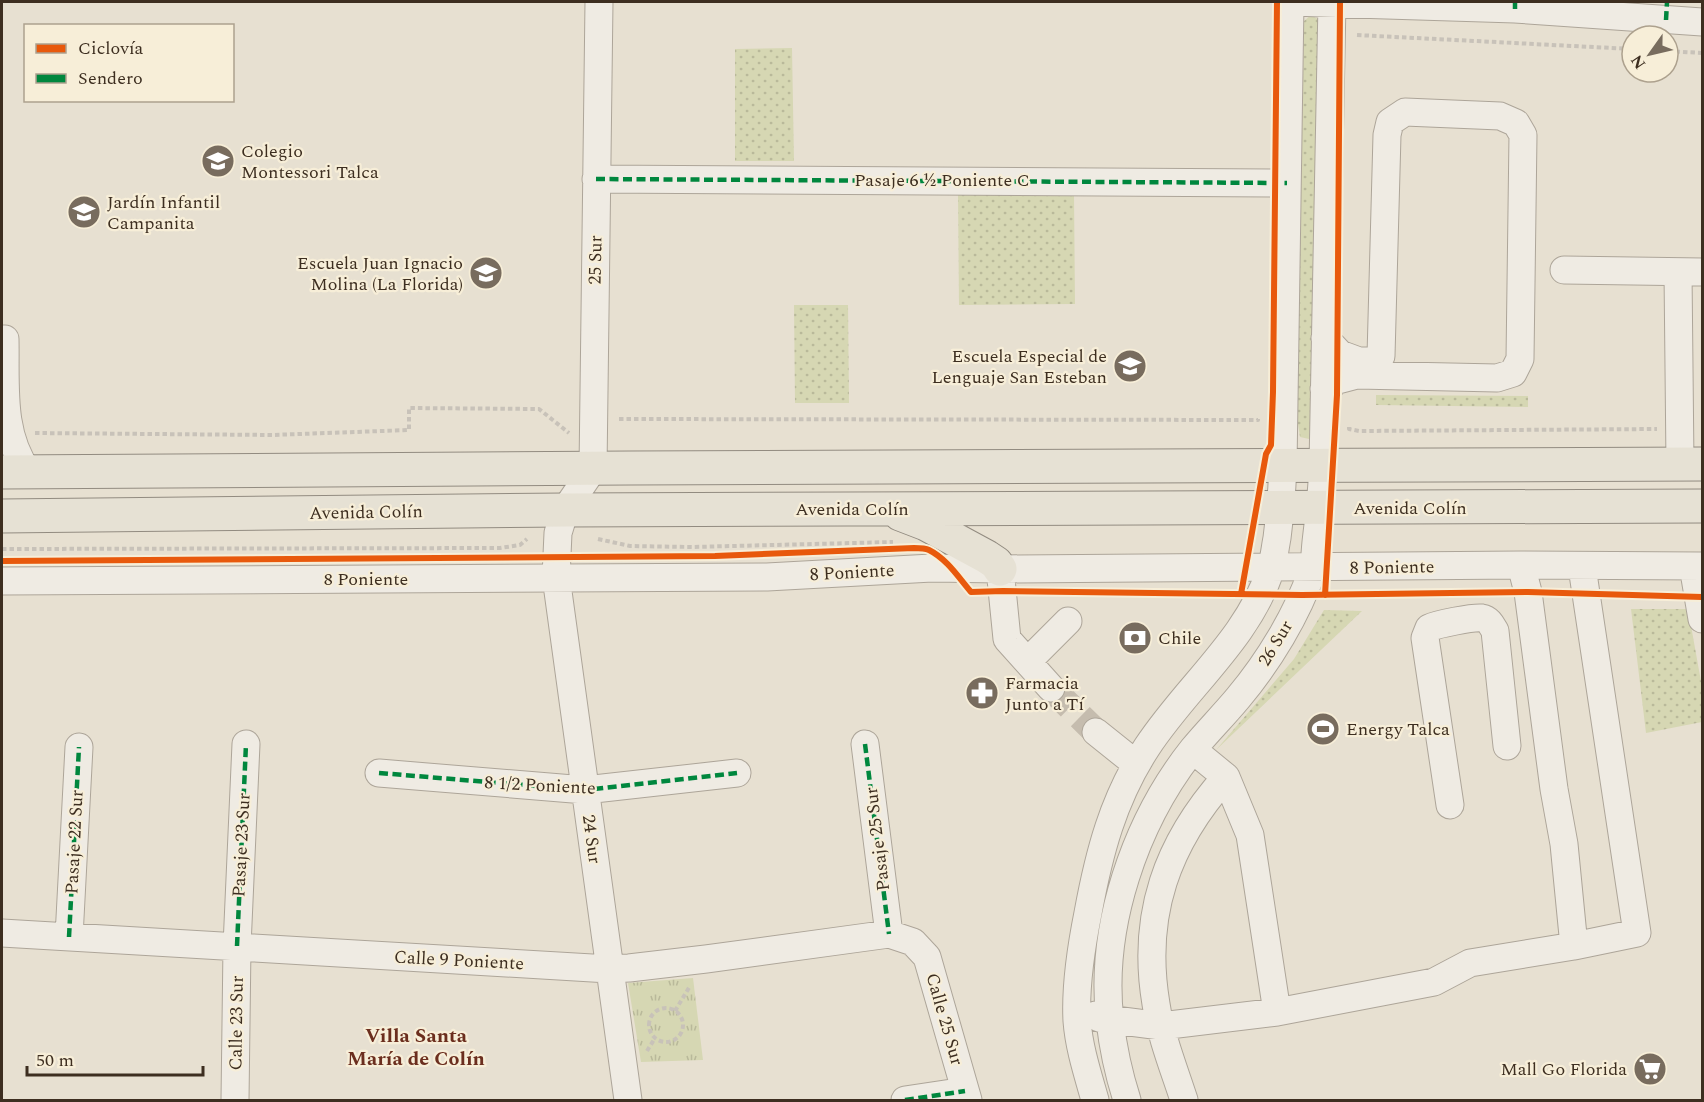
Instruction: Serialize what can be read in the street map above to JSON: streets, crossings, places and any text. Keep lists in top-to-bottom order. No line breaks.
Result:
{"streets":{"main road":["Avenida Colín"],"street":["Pasaje 6 ½ Poniente C","25 Sur","8 Poniente","26 Sur","8 1/2 Poniente","24 Sur","Pasaje 25 Sur","Pasaje 22 Sur","Pasaje 23 Sur","Calle 9 Poniente","Calle 25 Sur","Calle 23 Sur"]},"crossings":[["Pasaje 6 ½ Poniente C","25 Sur"],["Pasaje 6 ½ Poniente C","26 Sur"],["Avenida Colín","26 Sur"],["Avenida Colín","24 Sur"],["8 Poniente","26 Sur"],["8 Poniente","24 Sur"],["8 1/2 Poniente","24 Sur"],["24 Sur","Calle 9 Poniente"],["Pasaje 25 Sur","Calle 9 Poniente"],["Pasaje 25 Sur","Calle 25 Sur"],["Pasaje 22 Sur","Calle 9 Poniente"],["Pasaje 23 Sur","Calle 9 Poniente"],["Pasaje 23 Sur","Calle 23 Sur"],["Calle 9 Poniente","Calle 25 Sur"],["Calle 9 Poniente","Calle 23 Sur"]],"districts":["Villa Santa María de Colín"],"places":{"school or university":["Colegio Montessori Talca","Jardín Infantil Campanita","Escuela Juan Ignacio Molina (La Florida)","Escuela Especial de Lenguaje San Esteban"],"bank":["Chile"],"pharmacy":["Farmacia Junto a Tí"],"sports":["Energy Talca"],"supermarket":["Mall Go Florida"]},"legend":["Ciclovía","Sendero"],"scale_bar":"50 m","north":"bottom left"}
